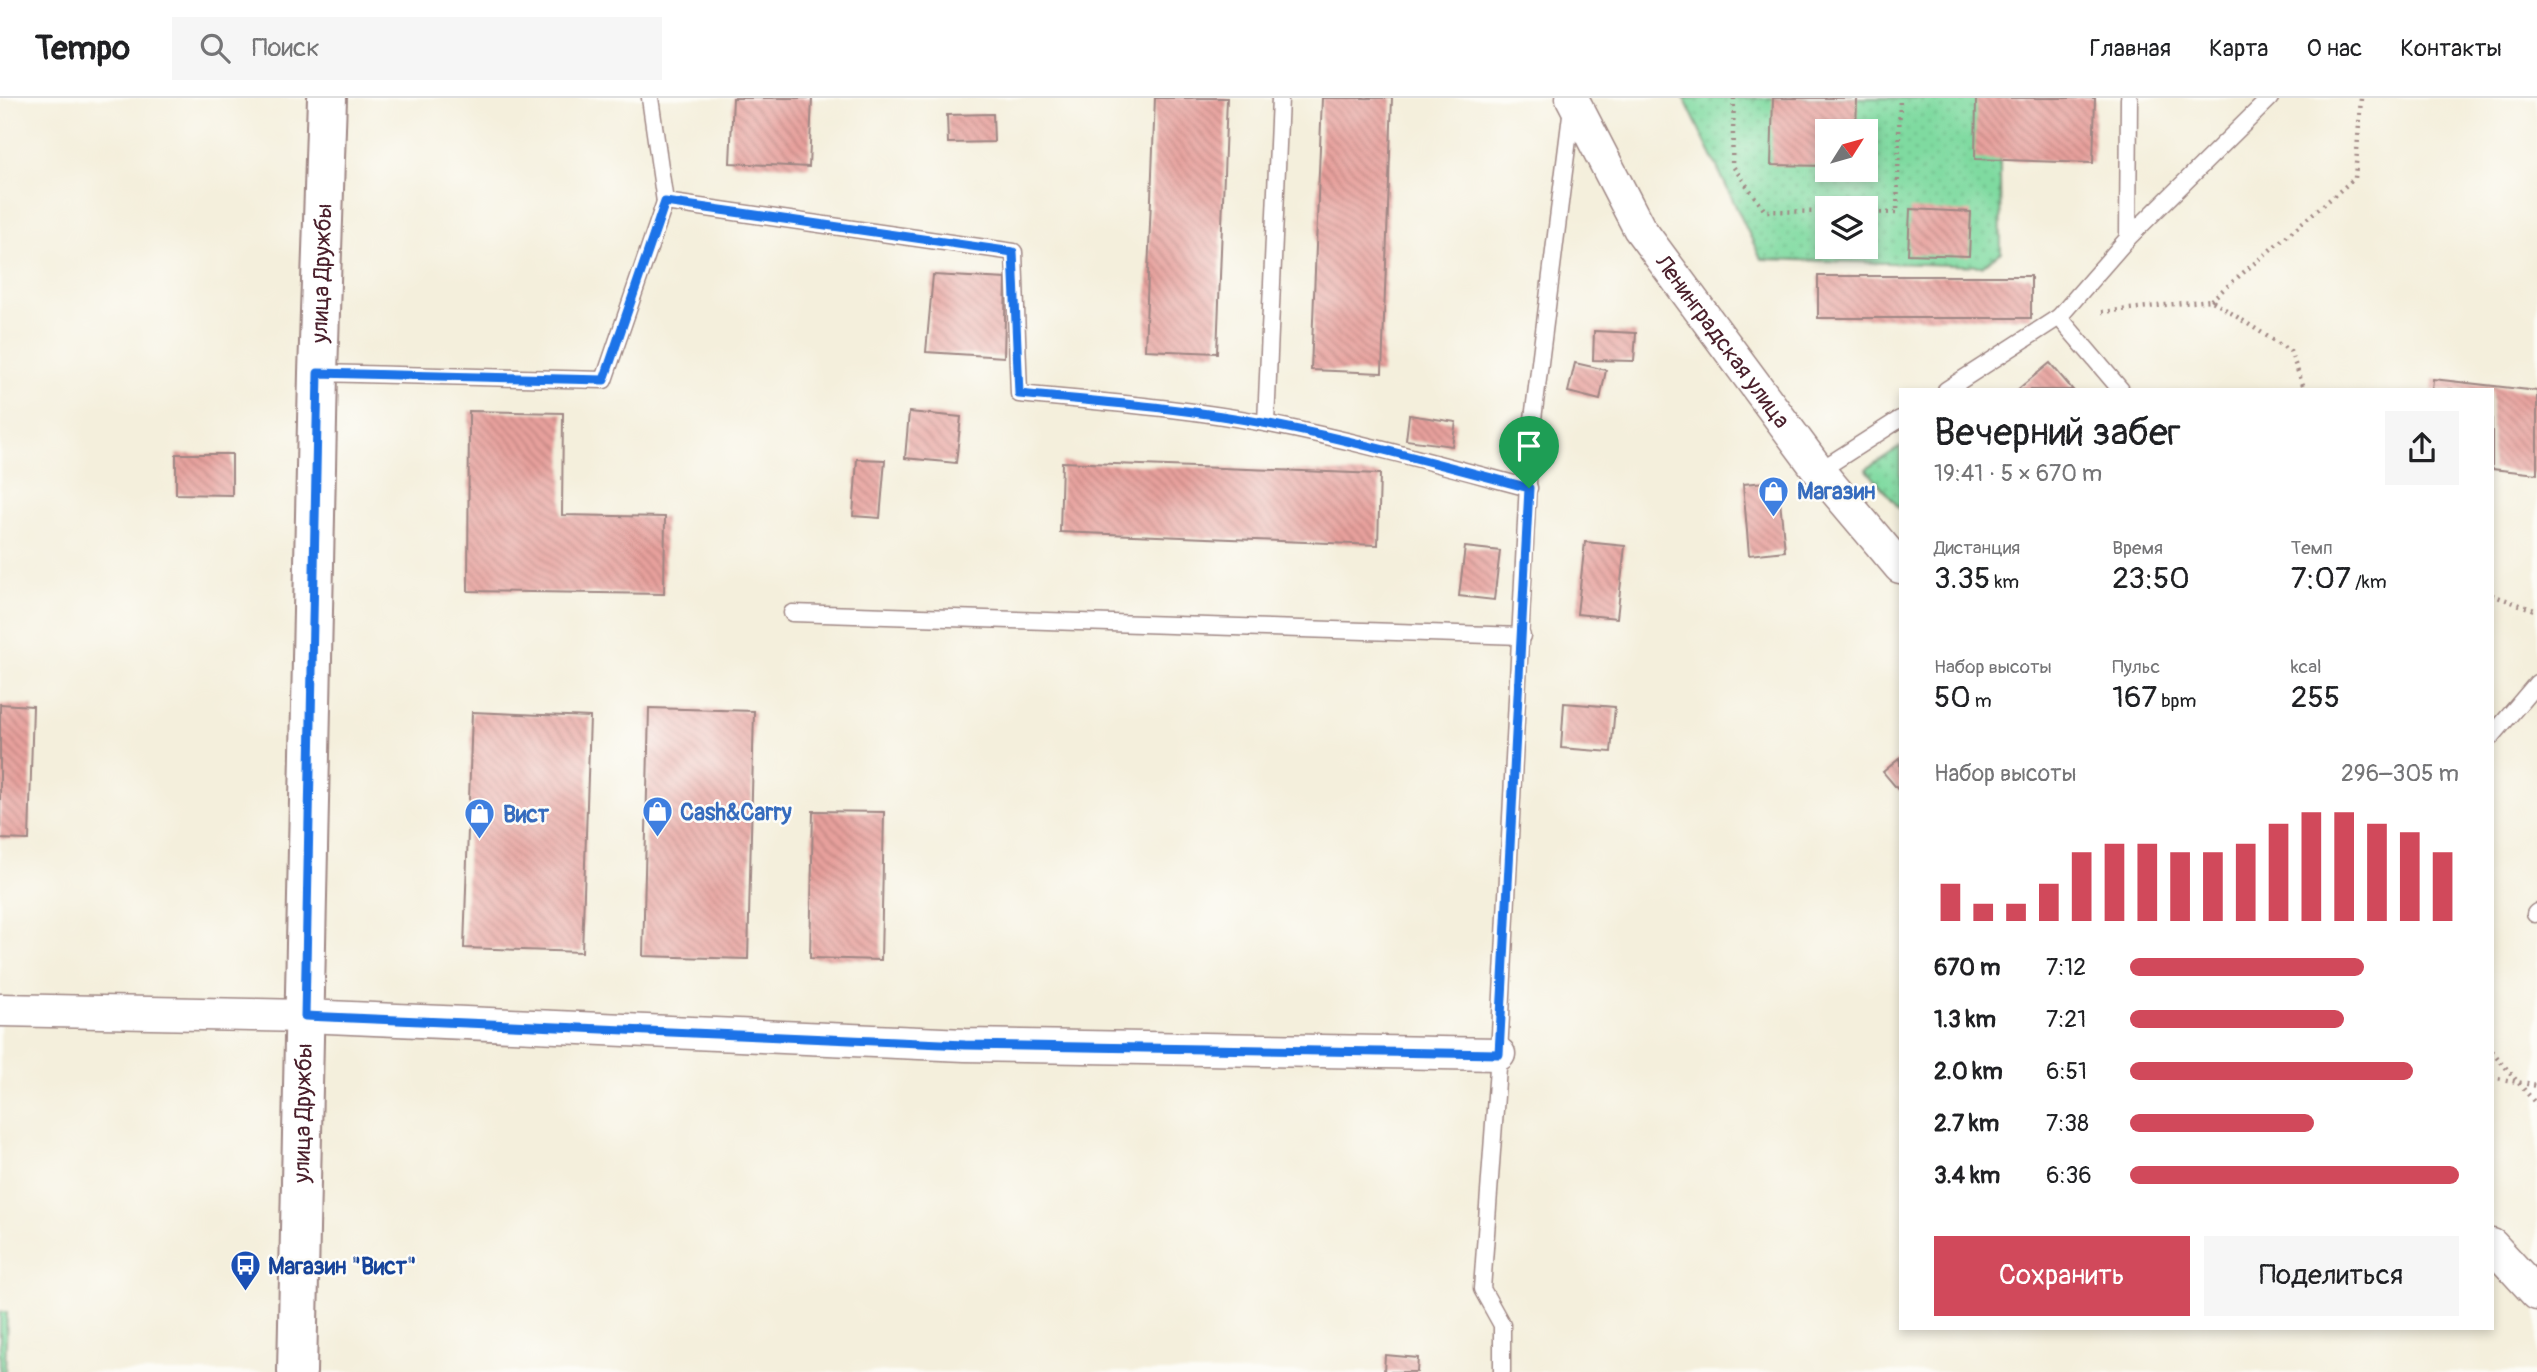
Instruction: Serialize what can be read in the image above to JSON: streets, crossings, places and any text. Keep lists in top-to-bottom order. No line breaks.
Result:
{"streets":{"street":["улица Дружбы","Ленинградская улица"]},"places":{"shop":["Магазин","Cash&Carry","Вист"],"bus stop":["Магазин \"Вист\""]},"north":"top right","page":{"header":"Tempo","search":"Поиск","nav":["Главная","Карта","О нас","Контакты"],"heading":["Вечерний забег","19:41 · 5 × 670 m"],"stats":[["Дистанция","3.35 km"],["Время","23:50"],["Темп","7:07 /km"],["Набор высоты","50 m"],["Пульс","167 bpm"],["kcal","255"]],"chart":["Набор высоты","296–305 m"],"list":[{"name":"670 m","note":"7:12"},{"name":"1.3 km","note":"7:21"},{"name":"2.0 km","note":"6:51"},{"name":"2.7 km","note":"7:38"},{"name":"3.4 km","note":"6:36"}],"buttons":["Сохранить","Поделиться"]}}
